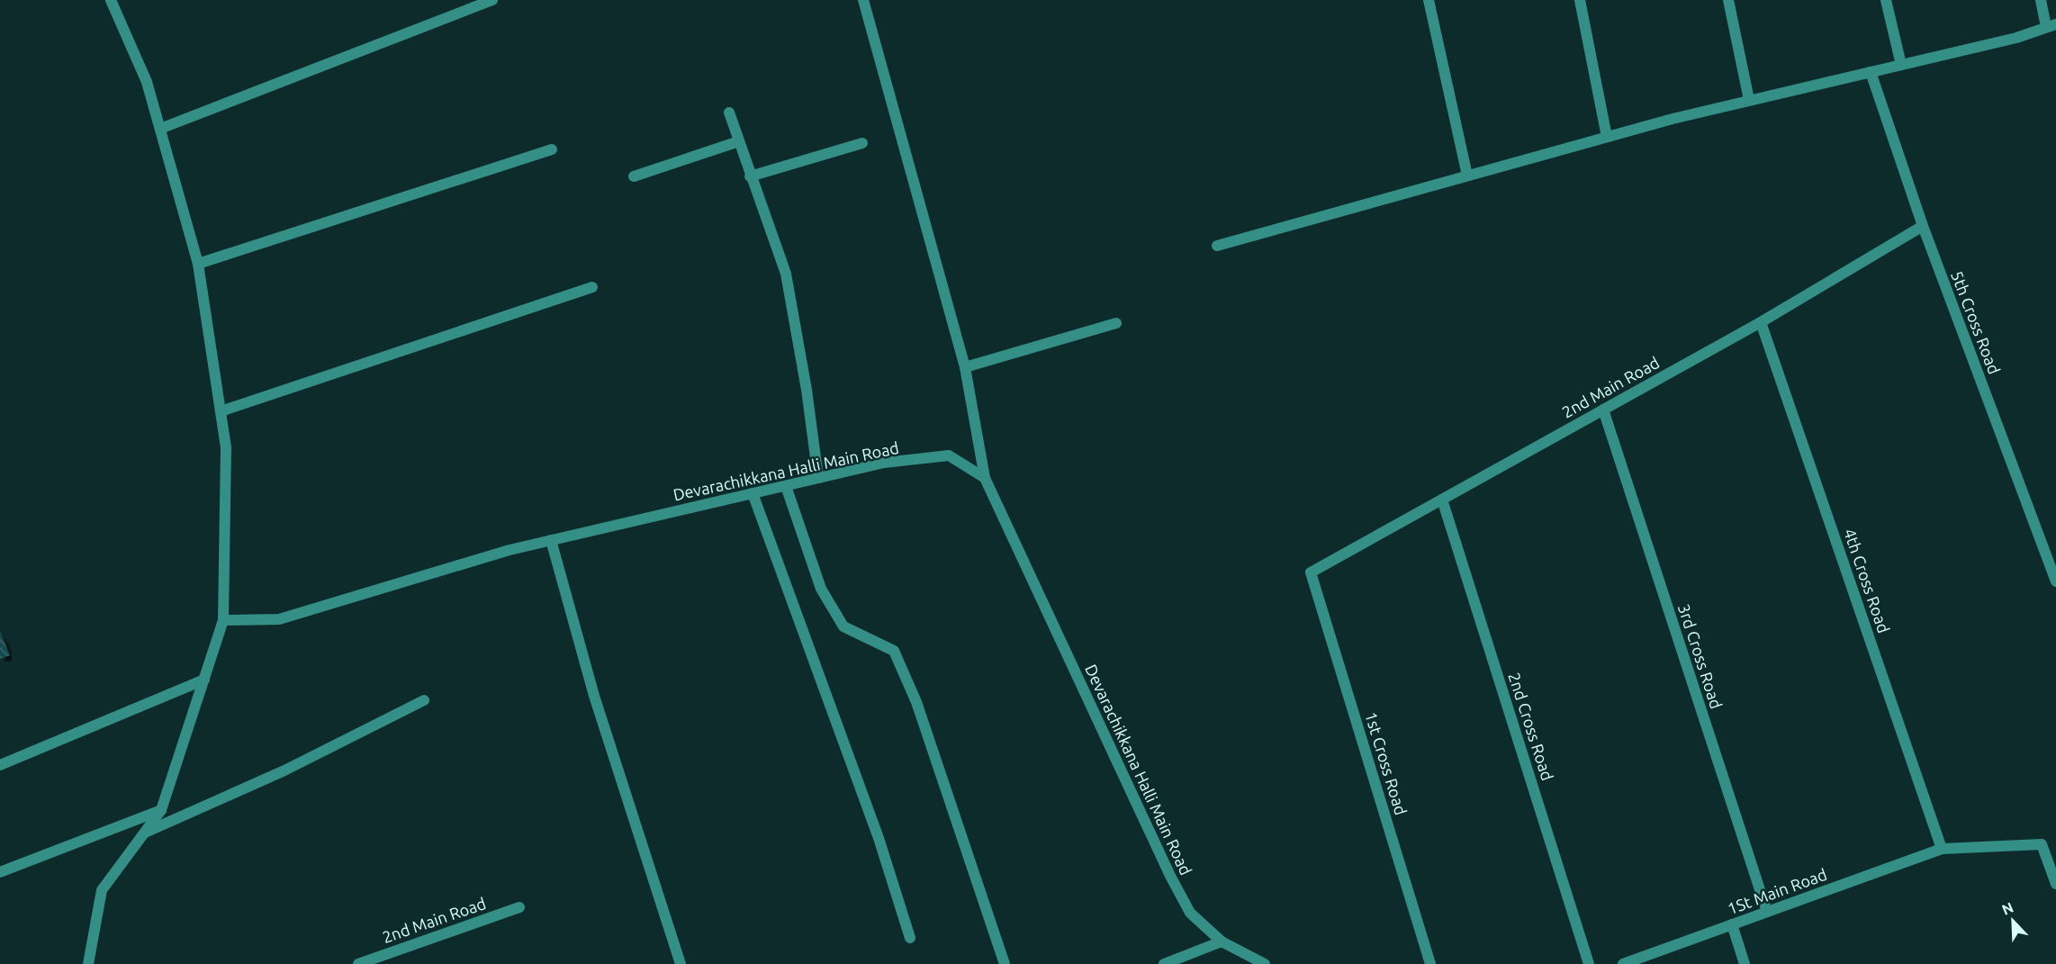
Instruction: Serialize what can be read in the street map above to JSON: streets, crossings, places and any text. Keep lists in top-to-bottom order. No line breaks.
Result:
{"streets":{"street":["5th Cross Road","2nd Main Road","Devarachikkana Halli Main Road","4th Cross Road","3rd Cross Road","2nd Cross Road","1st Cross Road","1St Main Road"]},"crossings":[["5th Cross Road","2nd Main Road"],["2nd Main Road","4th Cross Road"],["2nd Main Road","3rd Cross Road"],["2nd Main Road","2nd Cross Road"],["2nd Main Road","1st Cross Road"],["4th Cross Road","1St Main Road"],["3rd Cross Road","1St Main Road"]],"north":"top left"}
